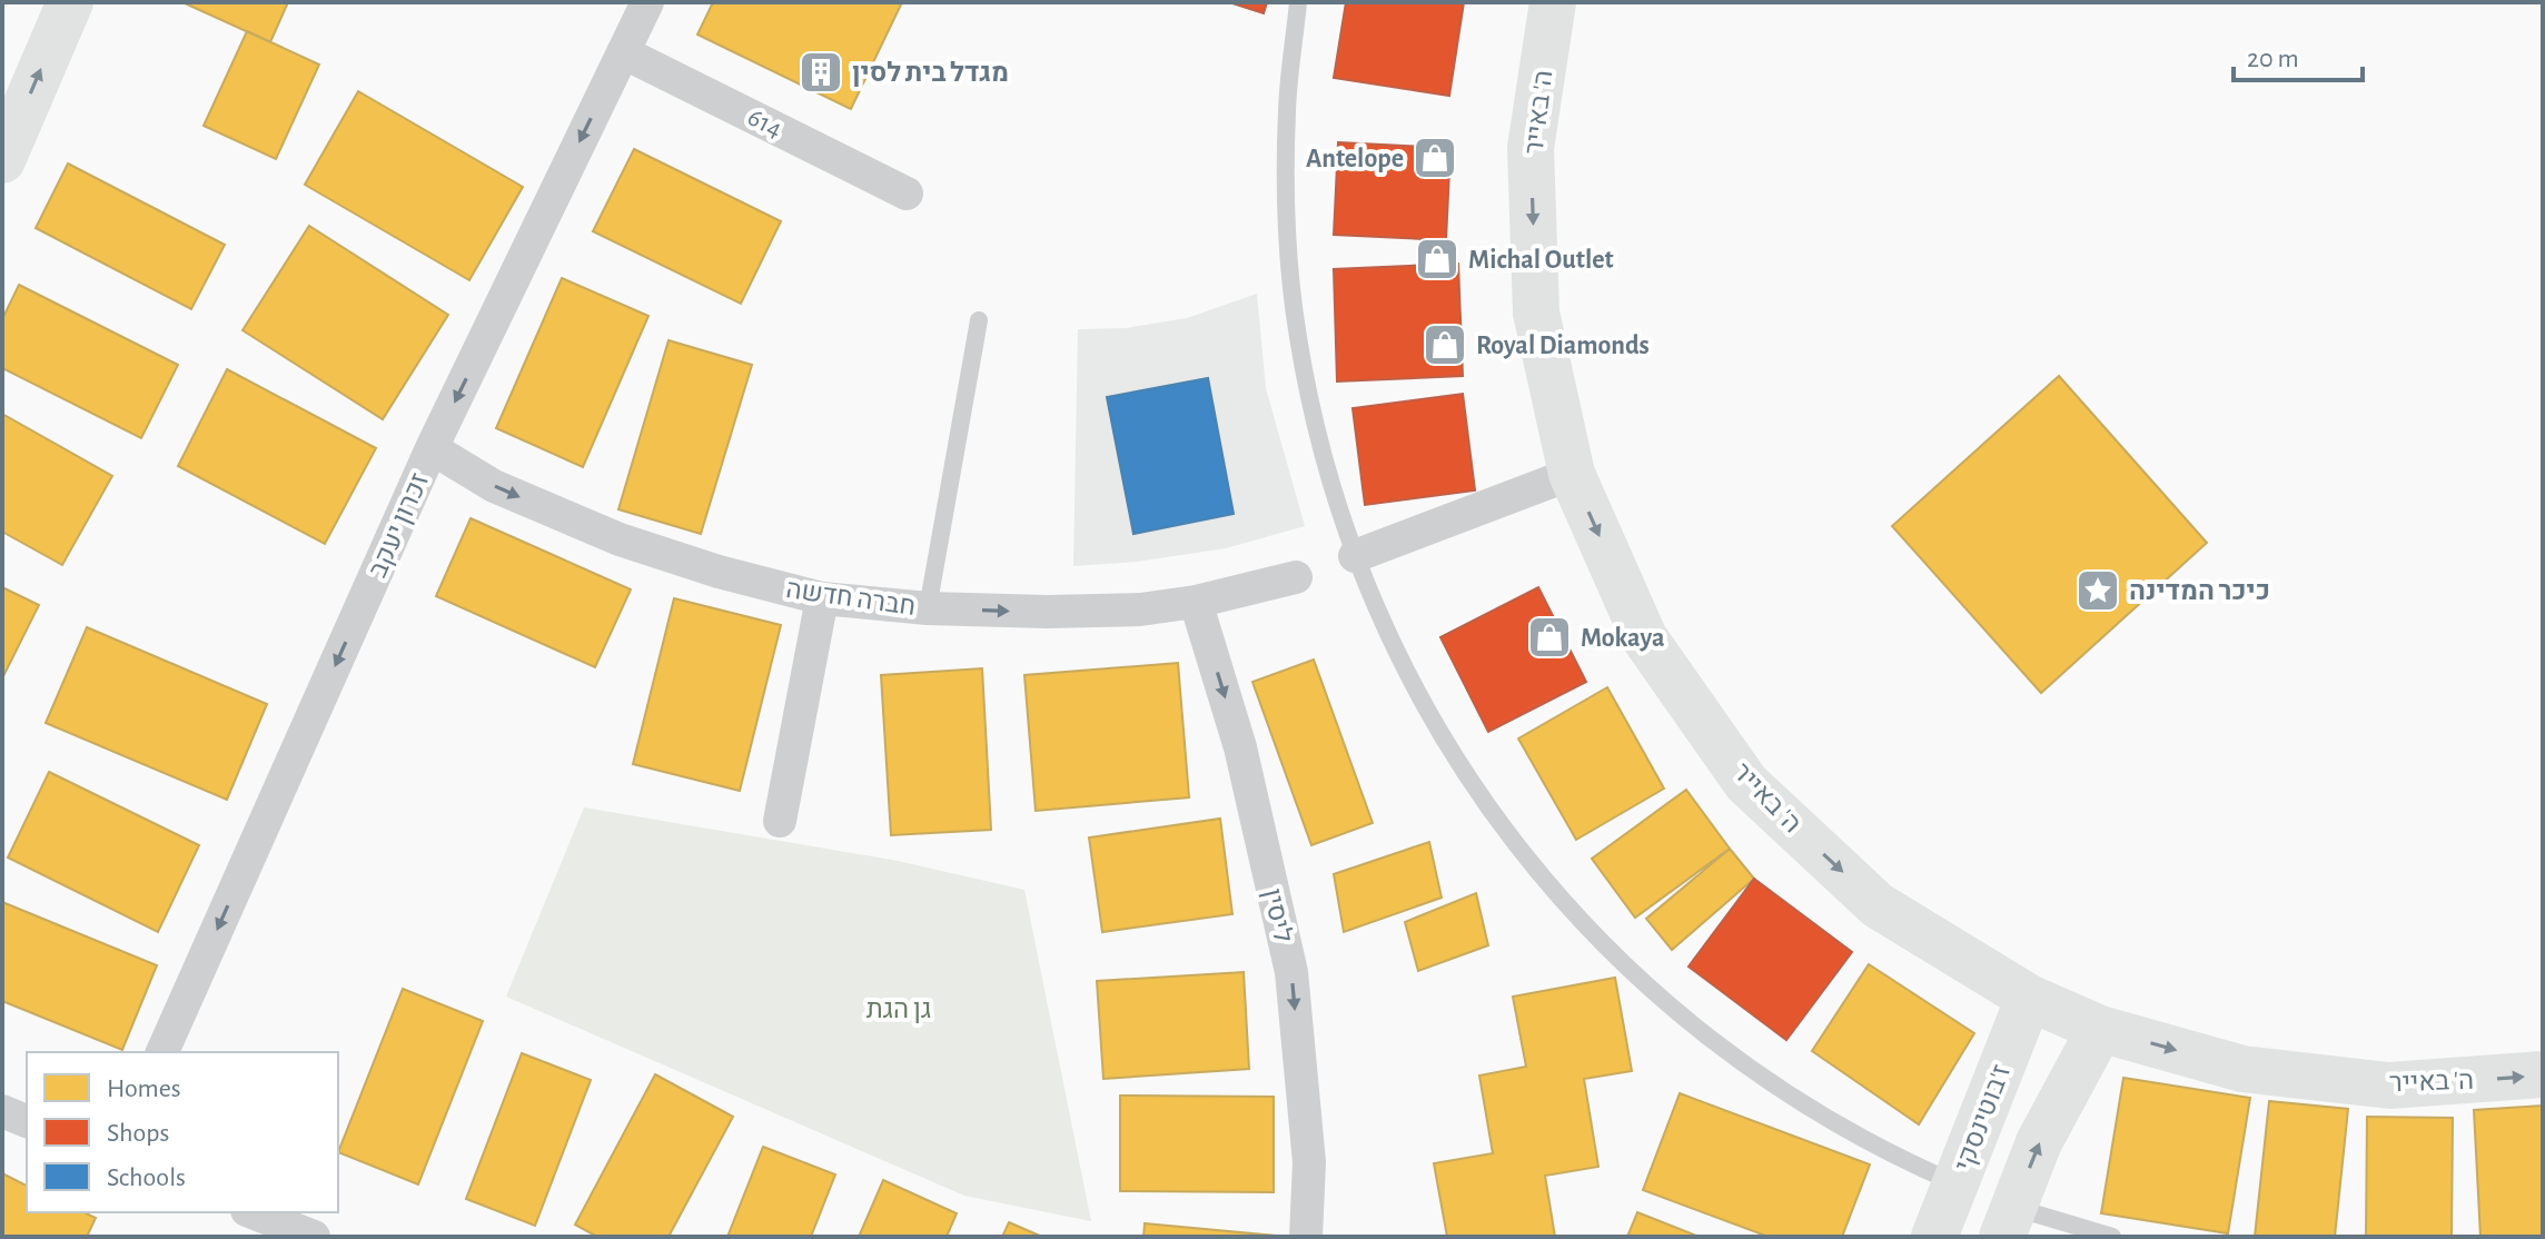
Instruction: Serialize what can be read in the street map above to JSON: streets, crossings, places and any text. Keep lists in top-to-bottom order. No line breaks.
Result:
{"streets":{"street":["ה' באייר","614","זכרון יעקב","חברה חדשה","ליסין","ז'בוטינסקי"]},"crossings":[["ה' באייר","ז'בוטינסקי"],["614","זכרון יעקב"],["זכרון יעקב","חברה חדשה"],["חברה חדשה","ליסין"]],"one_way":["ה' באייר","זכרון יעקב","חברה חדשה","ליסין"],"parks":["גן הגת"],"places":{"building":["מגדל בית לסין"],"shop":["Antelope","Michal Outlet","Royal Diamonds","Mokaya"],"place":["כיכר המדינה"]},"legend":["Homes","Shops","Schools"],"scale_bar":"20 m"}
